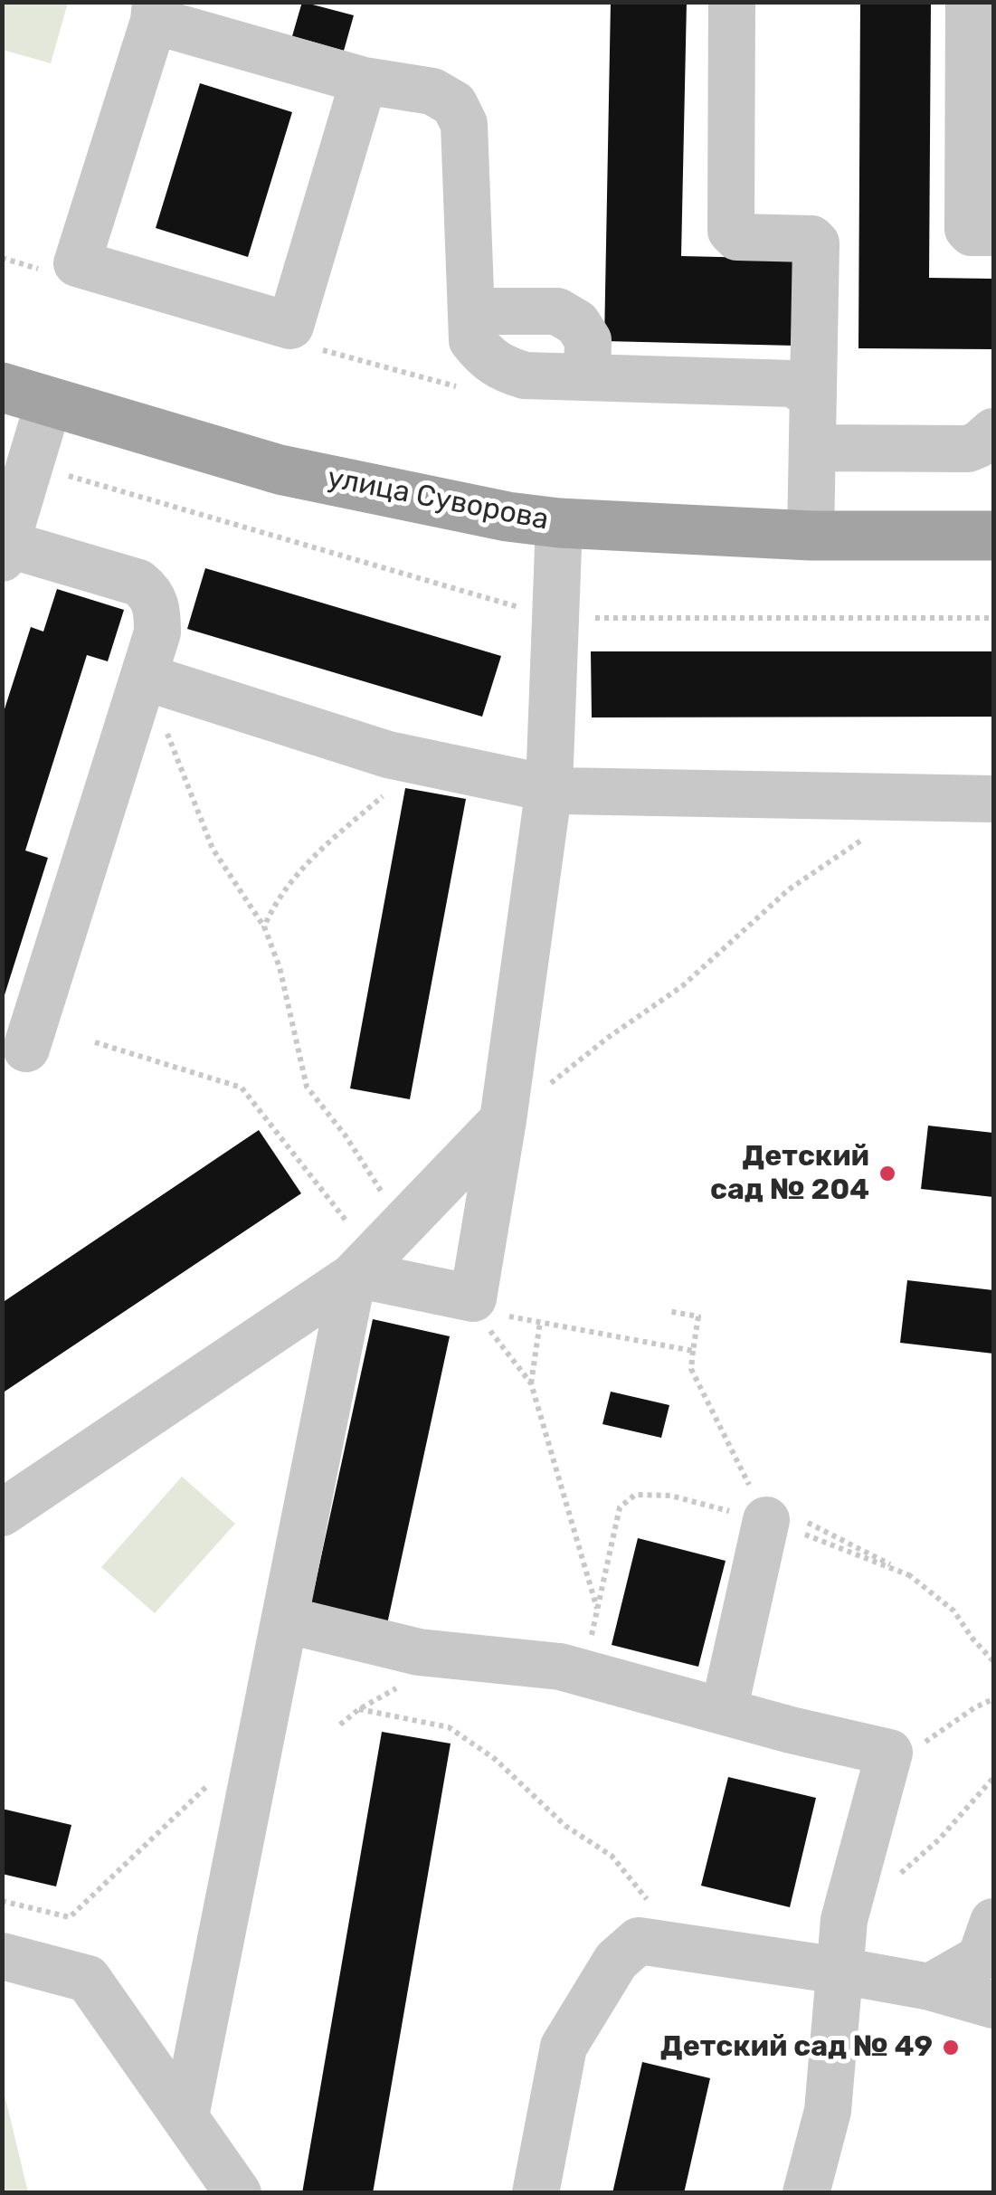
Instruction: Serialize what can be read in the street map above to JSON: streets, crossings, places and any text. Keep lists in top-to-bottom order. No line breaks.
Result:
{"streets":{"main road":["улица Суворова"]},"places":["Детский сад № 204","Детский сад № 49"]}
